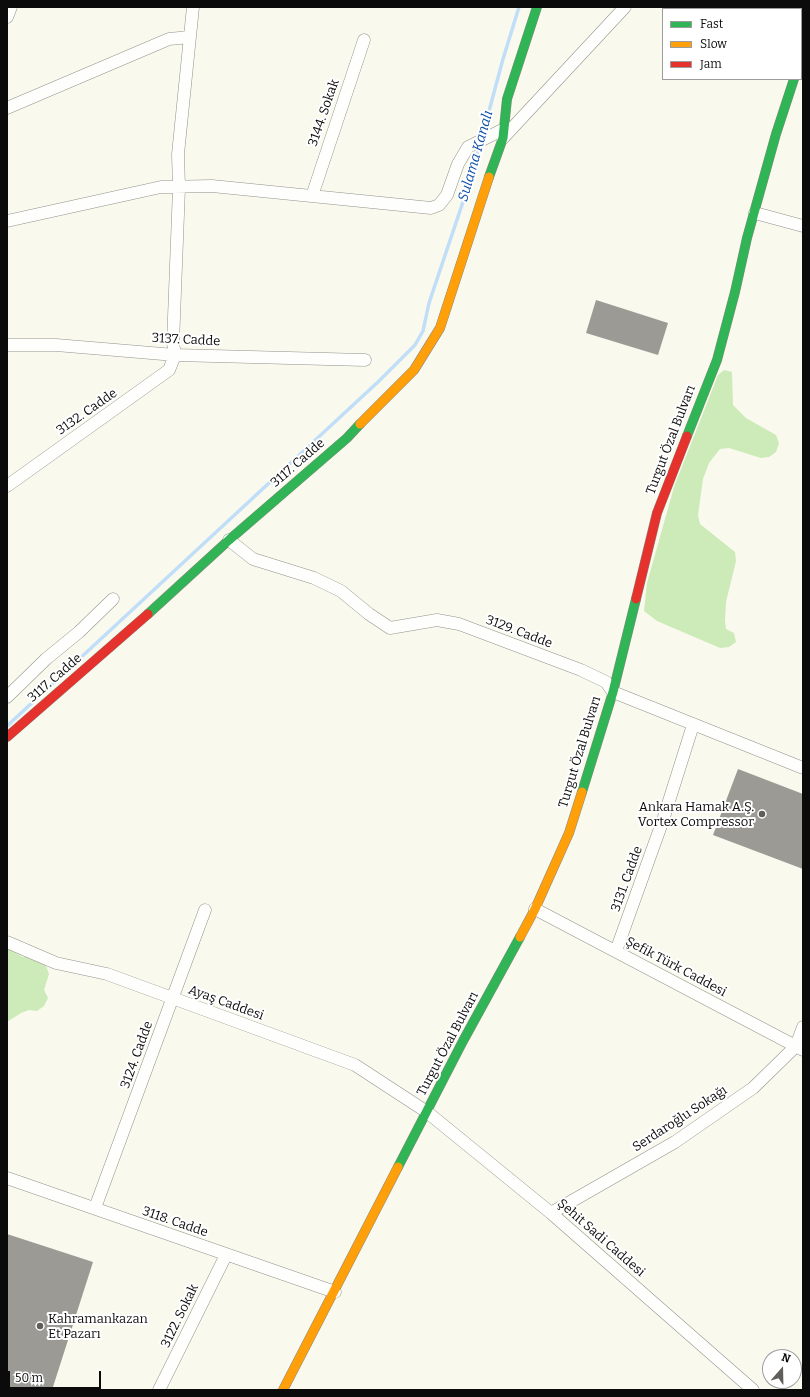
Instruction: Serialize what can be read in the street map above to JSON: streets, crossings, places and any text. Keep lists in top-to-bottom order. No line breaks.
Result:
{"streets":{"street":["3144. Sokak","3137. Cadde","3132. Cadde","Turgut Özal Bulvarı","3117. Cadde","3129. Cadde","3131. Cadde","Şefik Türk Caddesi","Ayaş Caddesi","3124. Cadde","Serdaroğlu Sokağı","3118. Cadde","Şehit Sadi Caddesi","3122. Sokak"]},"crossings":[["3137. Cadde","3132. Cadde"],["Turgut Özal Bulvarı","3129. Cadde"],["Turgut Özal Bulvarı","Şefik Türk Caddesi"],["Turgut Özal Bulvarı","Ayaş Caddesi"],["Turgut Özal Bulvarı","3118. Cadde"],["Turgut Özal Bulvarı","Şehit Sadi Caddesi"],["3117. Cadde","3129. Cadde"],["3129. Cadde","3131. Cadde"],["3131. Cadde","Şefik Türk Caddesi"],["Şefik Türk Caddesi","Serdaroğlu Sokağı"],["Ayaş Caddesi","3124. Cadde"],["Ayaş Caddesi","Şehit Sadi Caddesi"],["3124. Cadde","3118. Cadde"],["Serdaroğlu Sokağı","Şehit Sadi Caddesi"],["3118. Cadde","3122. Sokak"]],"water":["Sulama Kanalı"],"places":["Ankara Hamak A.Ş. Vortex Compressor","Kahramankazan Et Pazarı"],"legend":["Fast","Slow","Jam"],"scale_bar":"50 m","north":"top"}
